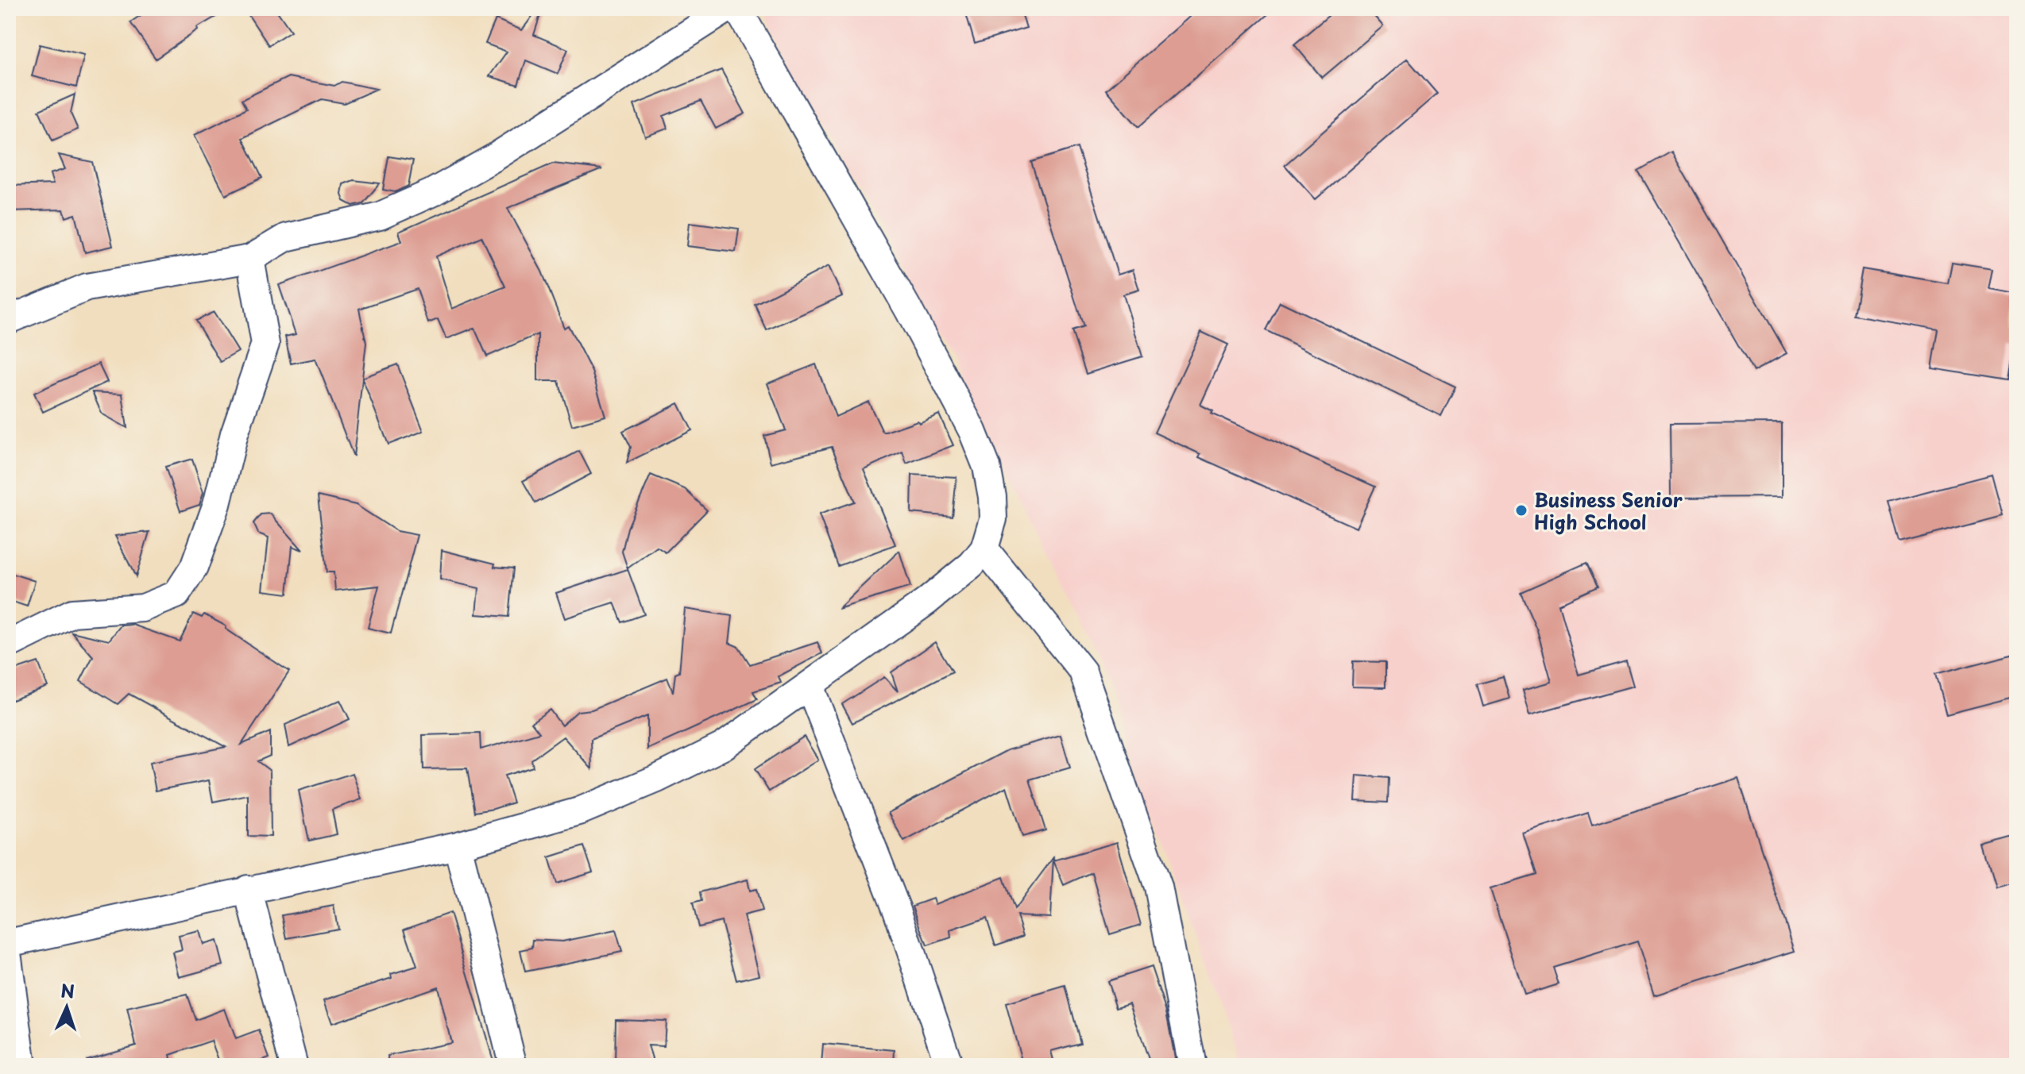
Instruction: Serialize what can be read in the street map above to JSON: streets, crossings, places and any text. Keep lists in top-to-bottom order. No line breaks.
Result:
{"places":["Business Senior High School"],"north":"top"}
